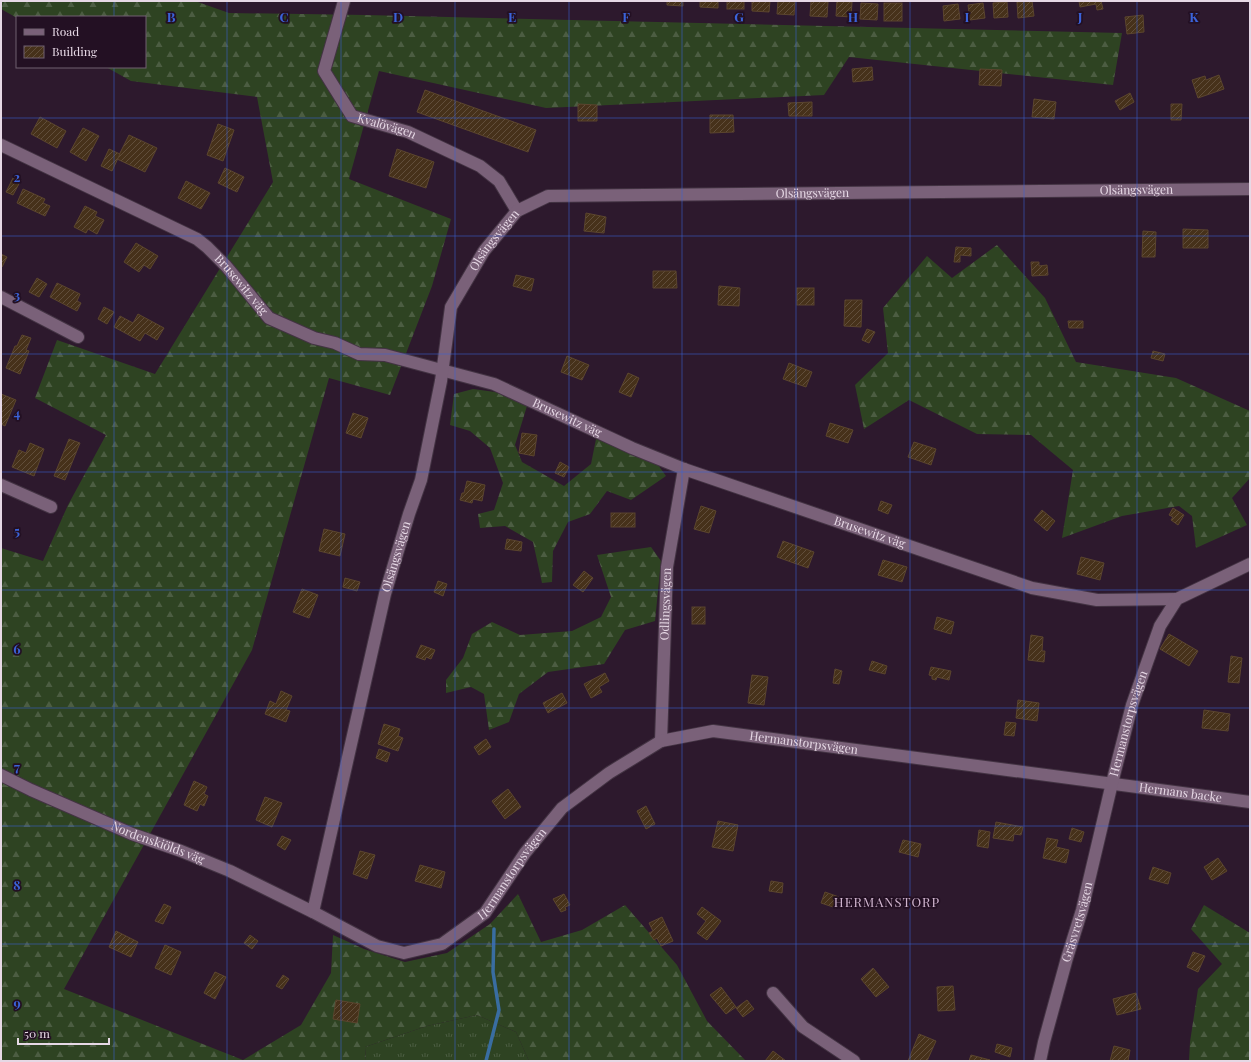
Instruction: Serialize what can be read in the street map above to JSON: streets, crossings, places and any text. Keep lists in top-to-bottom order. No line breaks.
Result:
{"streets":{"street":["Kvalövägen","Olsängsvägen","Brusewitz väg","Odlingsvägen","Hermanstorpsvägen","Hermans backe","Nordenskiölds väg","Gräsvretsvägen"]},"crossings":[["Kvalövägen","Olsängsvägen"],["Olsängsvägen","Brusewitz väg"],["Olsängsvägen","Hermanstorpsvägen"],["Olsängsvägen","Nordenskiölds väg"],["Brusewitz väg","Odlingsvägen"],["Brusewitz väg","Hermanstorpsvägen"],["Odlingsvägen","Hermanstorpsvägen"],["Hermanstorpsvägen","Hermans backe"],["Hermanstorpsvägen","Nordenskiölds väg"],["Hermanstorpsvägen","Gräsvretsvägen"],["Hermans backe","Gräsvretsvägen"]],"districts":["HERMANSTORP"],"legend":["Road","Building"],"scale_bar":"50 m","grid":{"columns":["B","C","D","E","F","G","H","I","J","K"],"rows":["2","3","4","5","6","7","8","9"]}}
